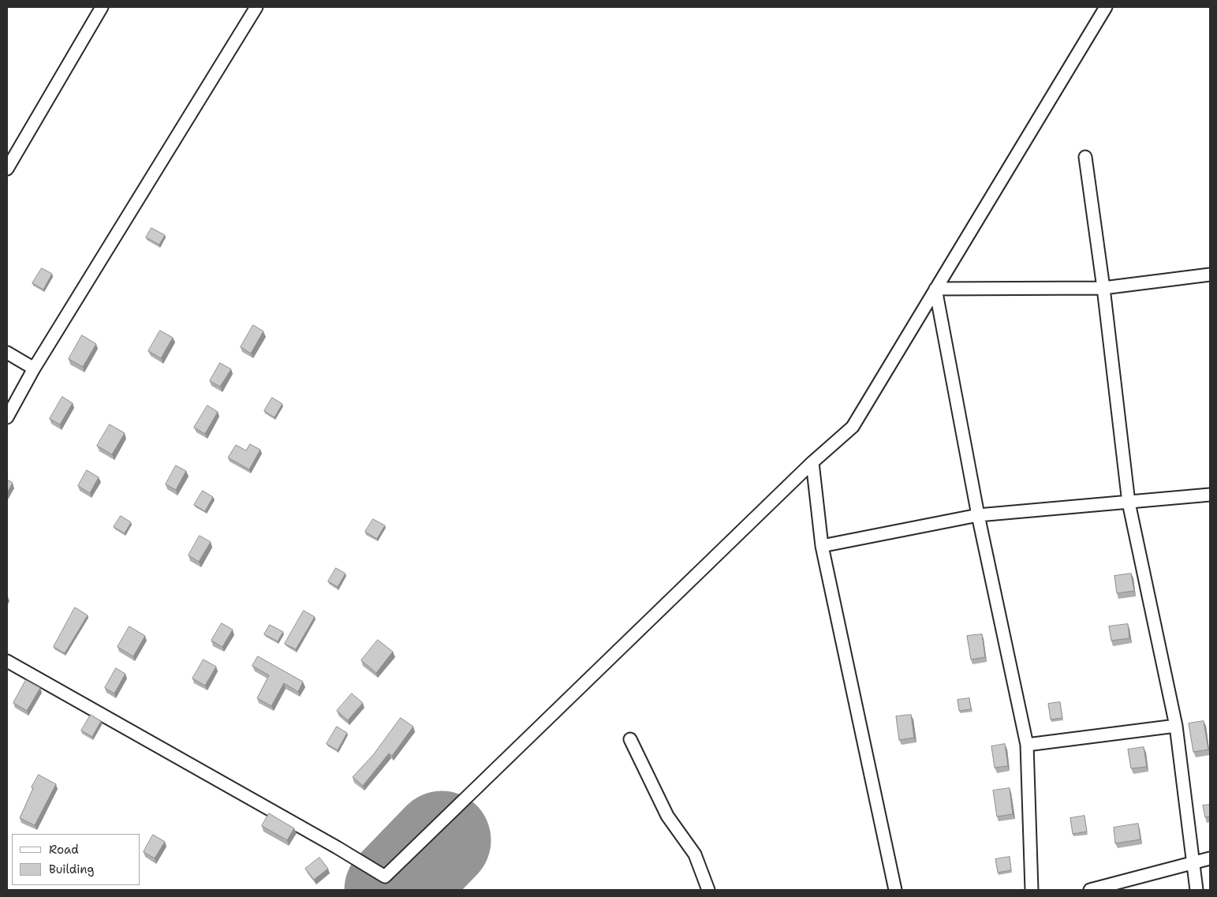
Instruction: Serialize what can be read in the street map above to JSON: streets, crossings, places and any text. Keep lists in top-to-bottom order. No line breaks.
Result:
{"legend":["Road","Building"]}
